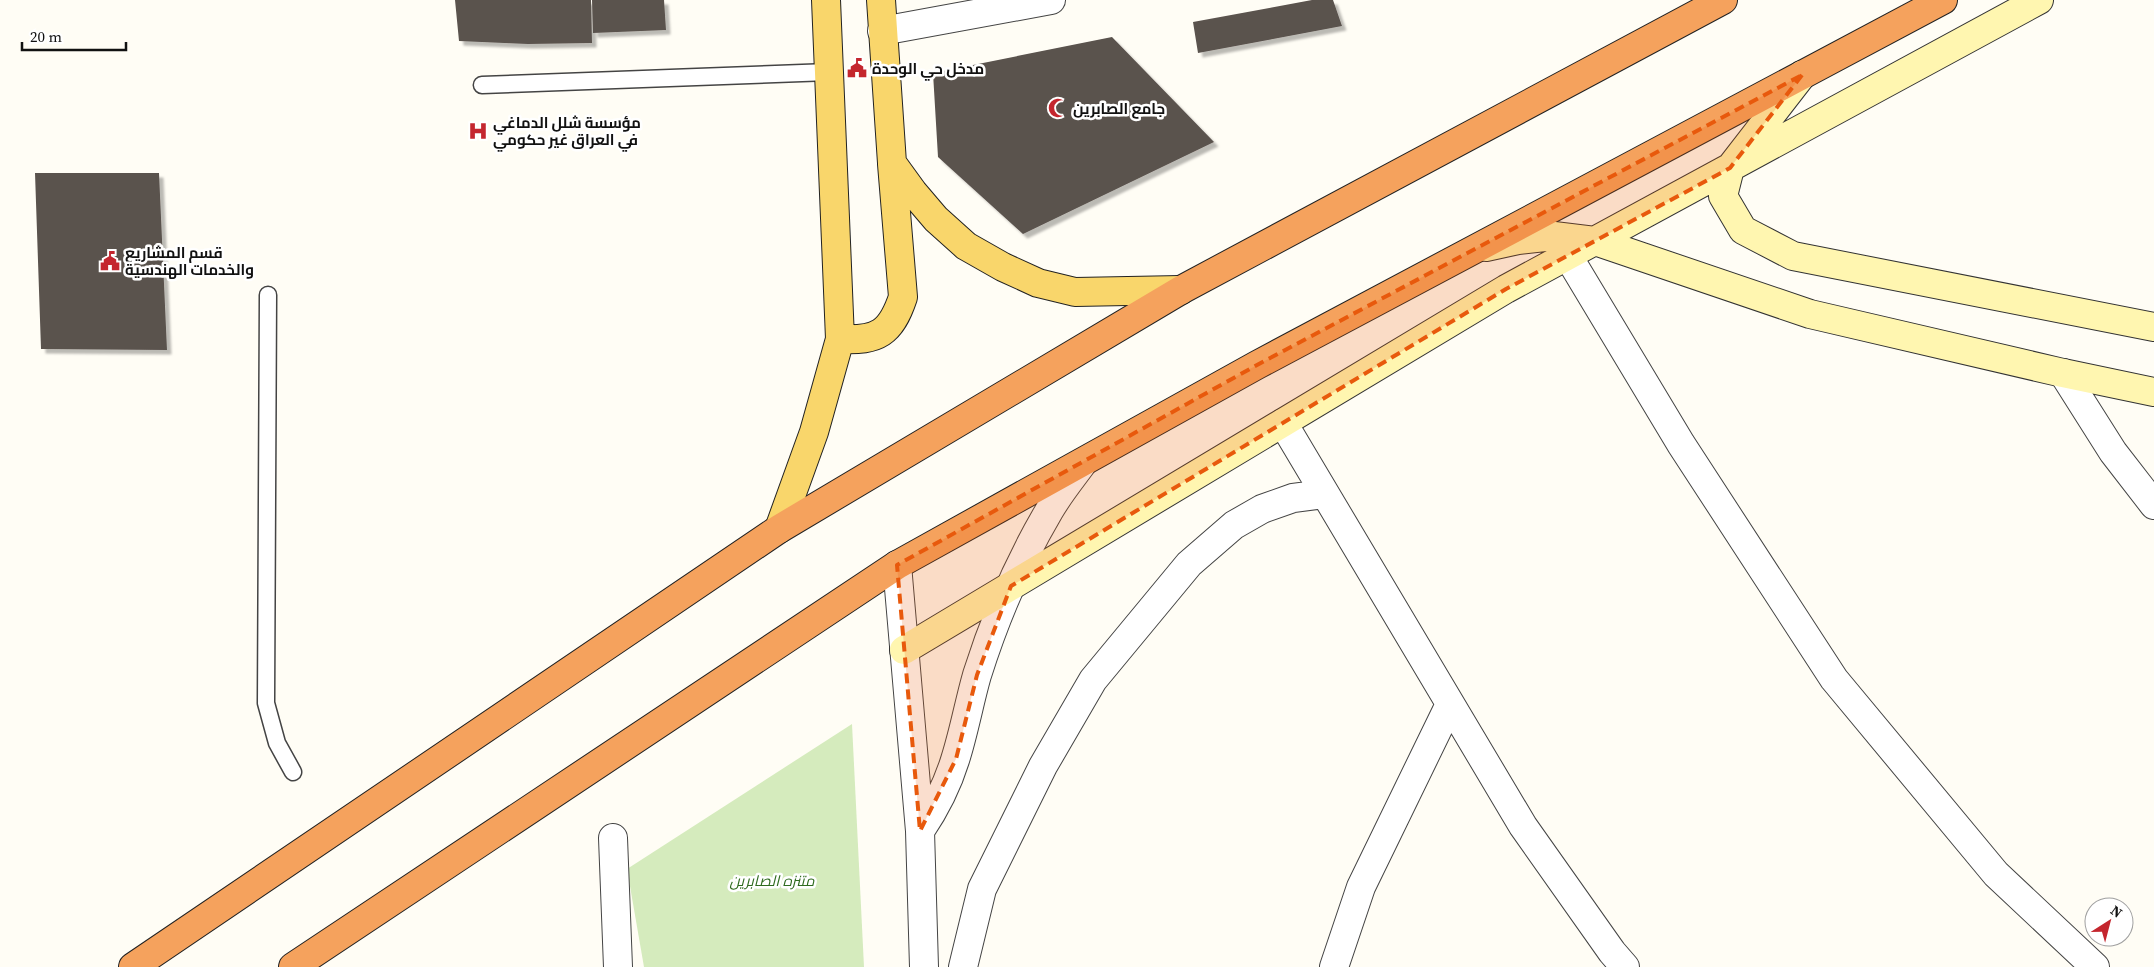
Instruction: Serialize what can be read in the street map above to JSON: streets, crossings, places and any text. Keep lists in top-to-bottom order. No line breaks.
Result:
{"parks":["متنزه الصابرين"],"places":{"public building":["مدخل حي الوحدة","قسم المشاريع والخدمات الهندسية"],"mosque":["جامع الصابرين"],"hospital":["مؤسسة شلل الدماغي في العراق غير حكومي"]},"scale_bar":"20 m","north":"top right"}
